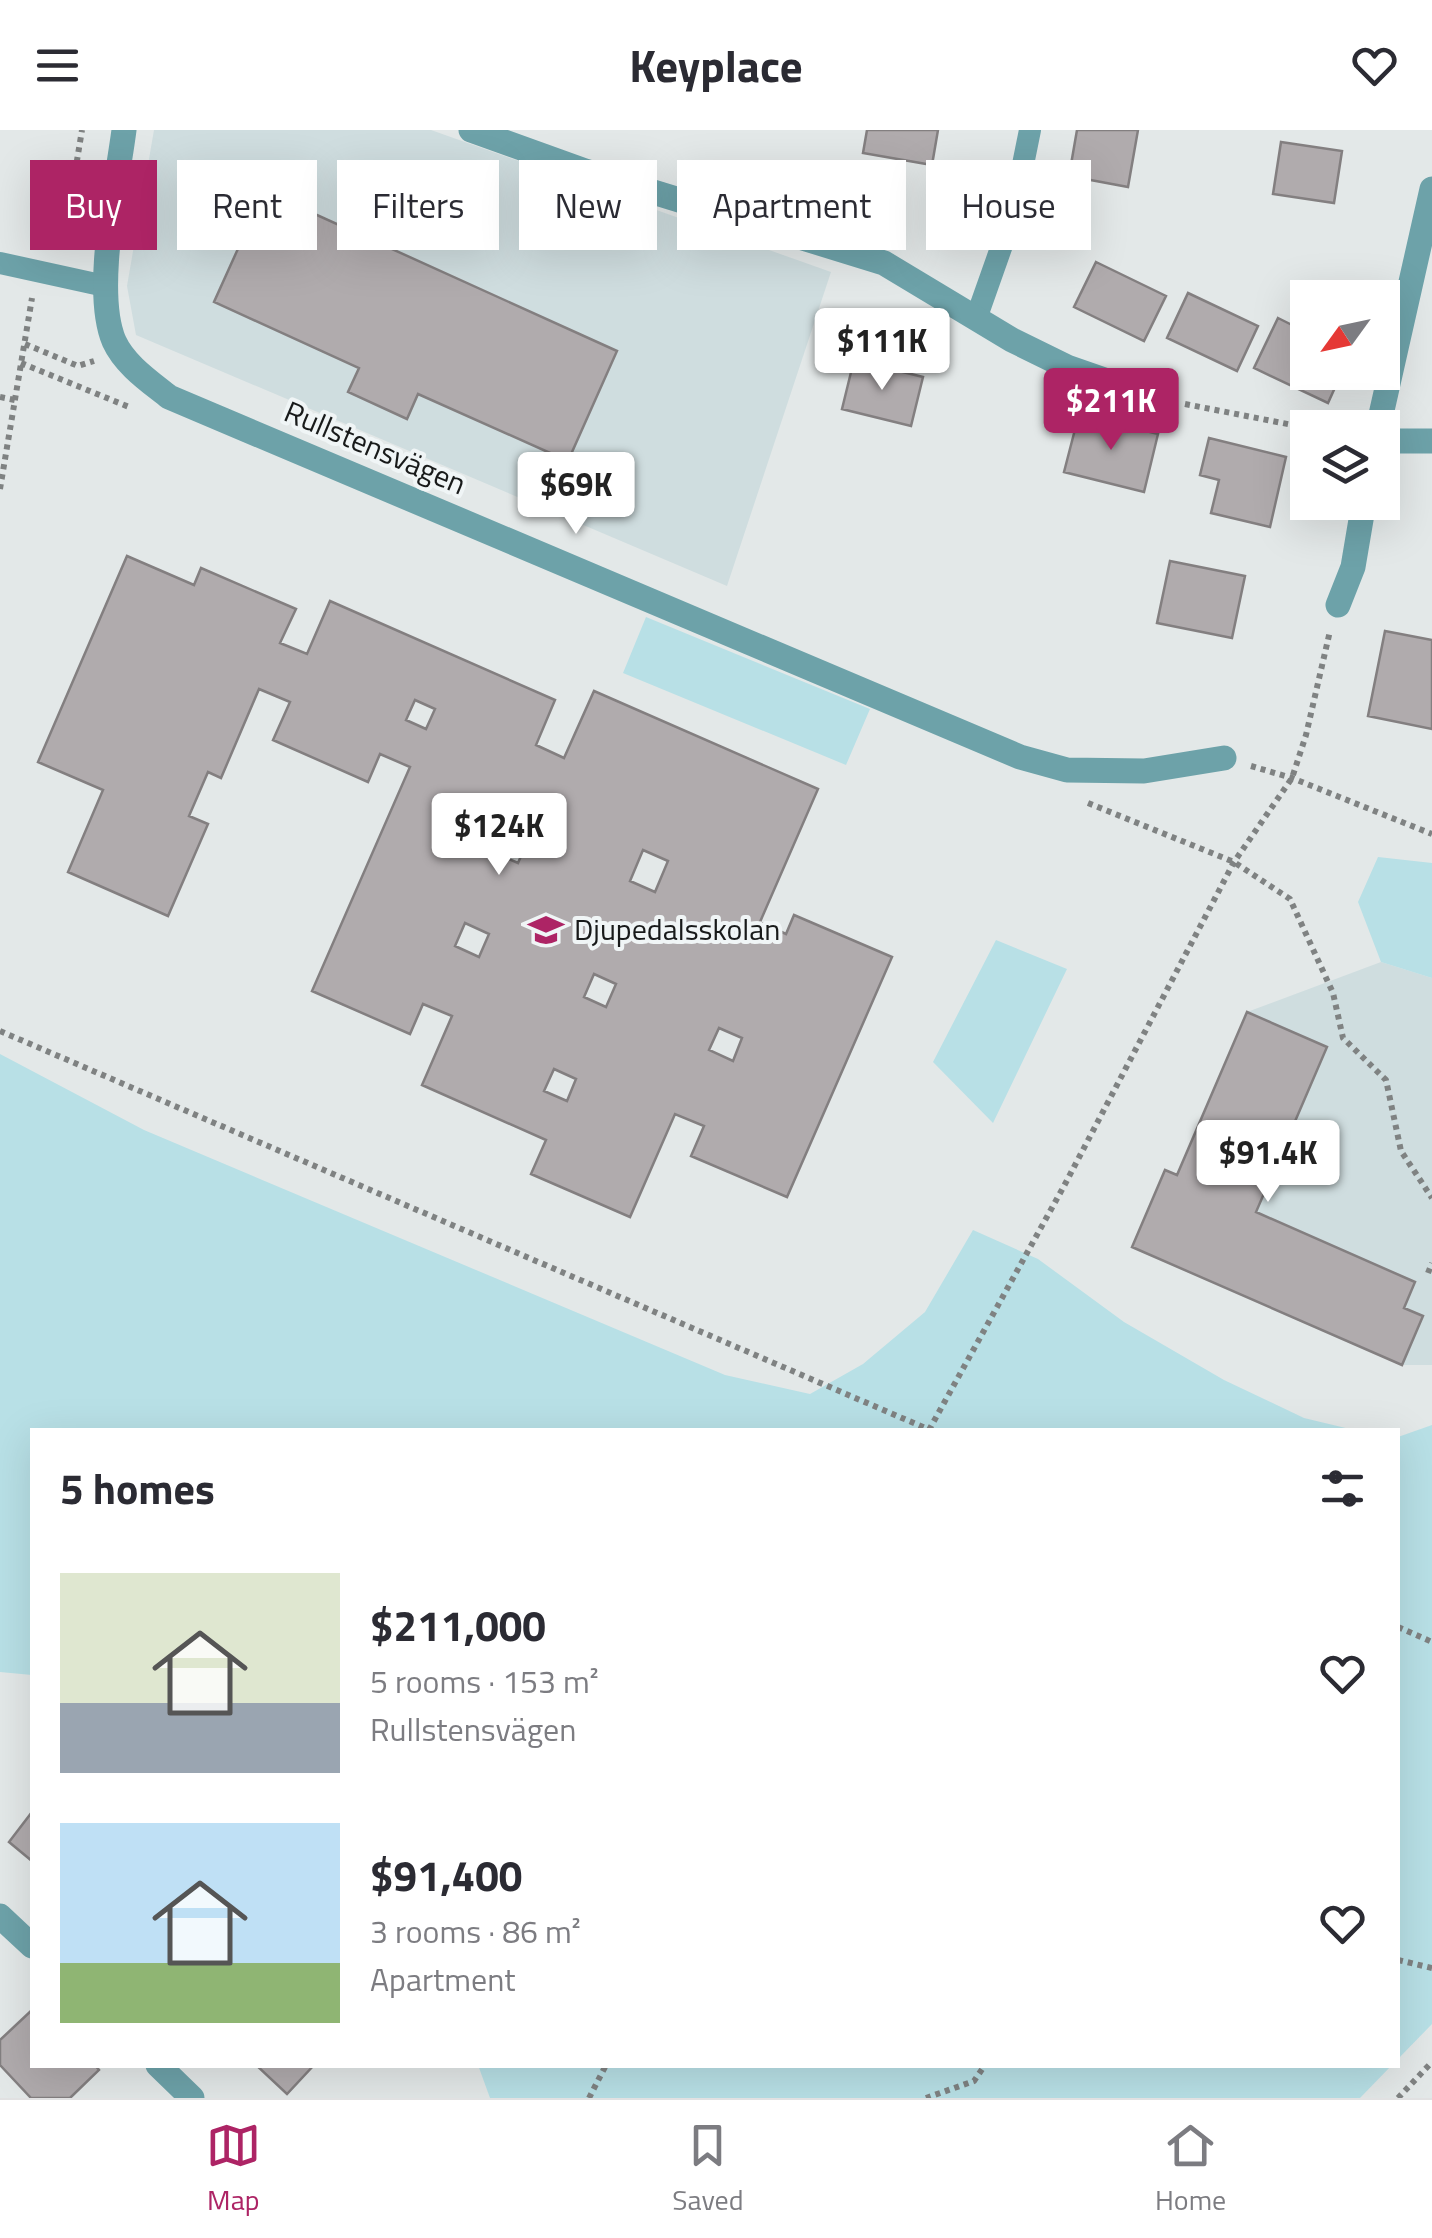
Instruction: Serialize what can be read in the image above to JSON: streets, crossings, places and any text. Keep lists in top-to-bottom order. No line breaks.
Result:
{"streets":{"street":["Rullstensvägen"]},"places":{"school or university":["Djupedalsskolan"]},"north":"bottom left","page":{"header":"Keyplace","chip":["Buy","Rent","Filters","New","Apartment","House"],"price":["$111K","$211K","$69K","$124K","$91.4K"],"heading":"5 homes","list":[{"name":"$211,000","note":"5 rooms · 153 m² · Rullstensvägen"},{"name":"$91,400","note":"3 rooms · 86 m² · Apartment"}],"tabs":["Map","Saved","Home"]}}
